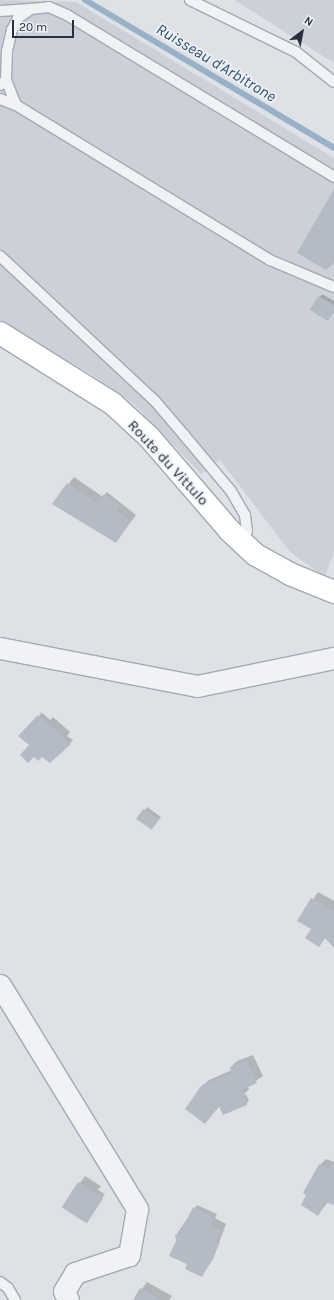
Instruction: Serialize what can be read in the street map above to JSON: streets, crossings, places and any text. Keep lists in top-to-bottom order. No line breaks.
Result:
{"streets":{"street":["Route du Vittulo"]},"water":["Ruisseau d'Arbitrone"],"scale_bar":"20 m","north":"top right"}
